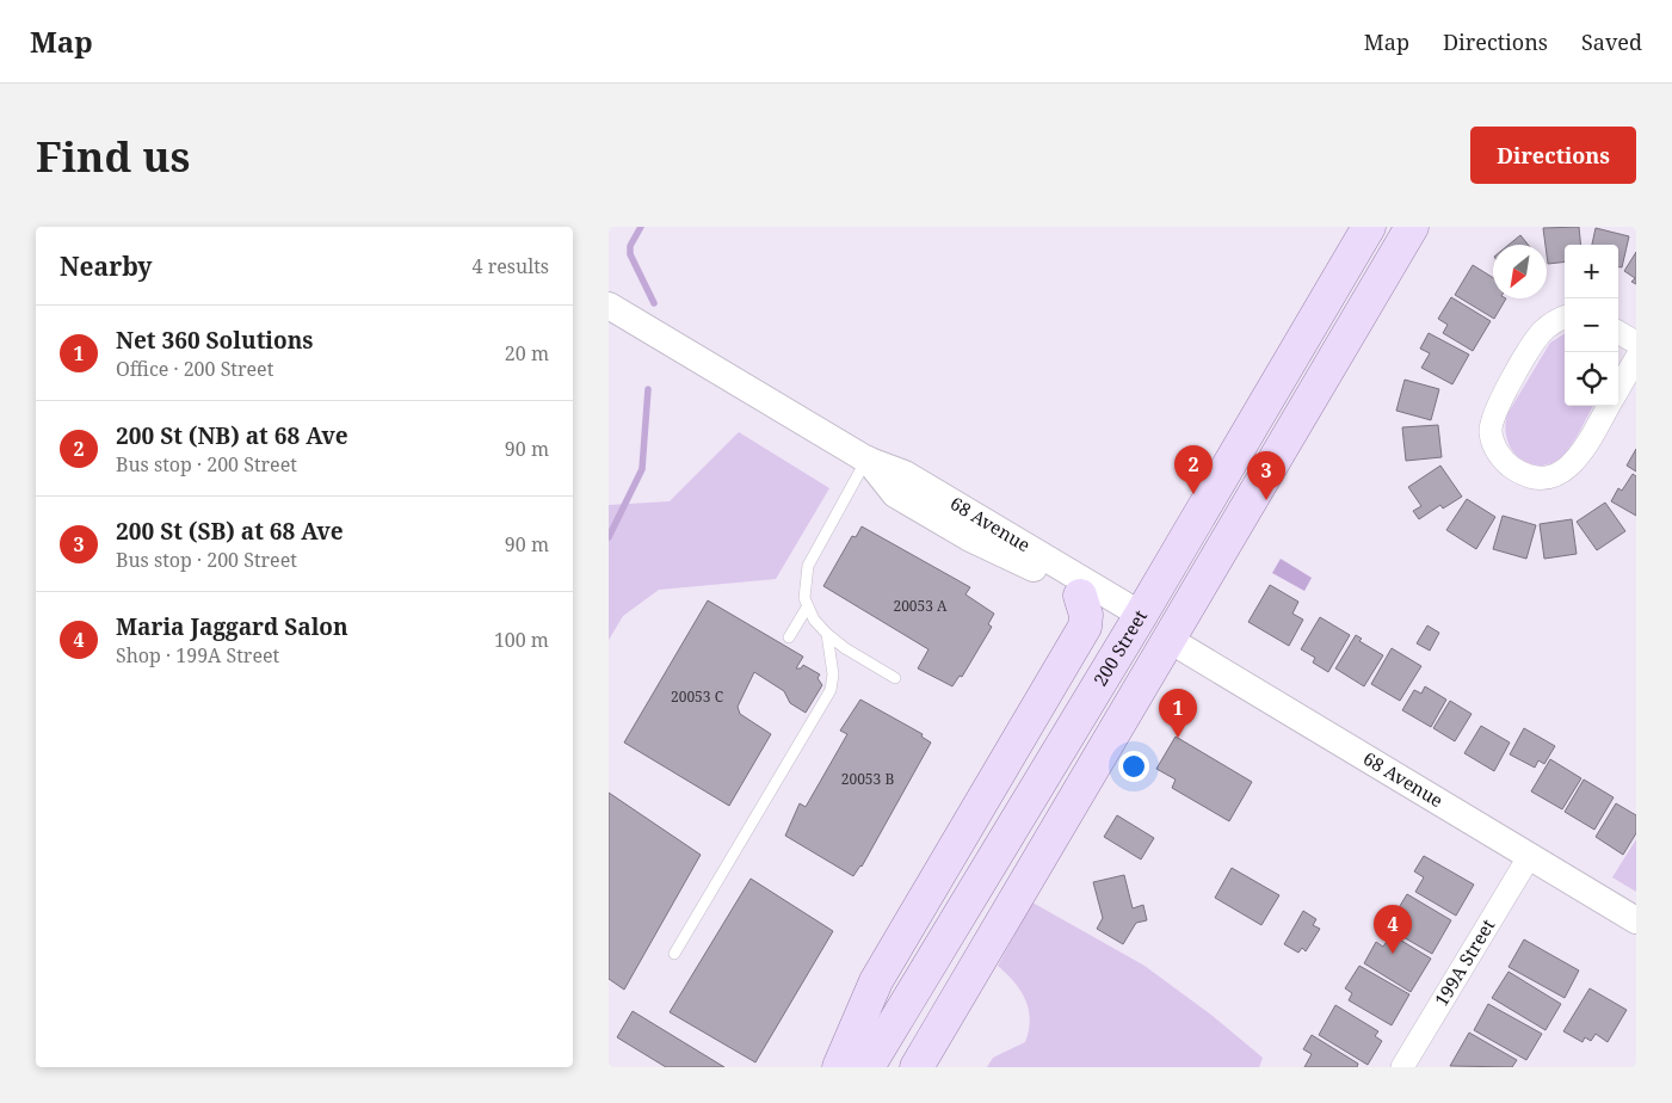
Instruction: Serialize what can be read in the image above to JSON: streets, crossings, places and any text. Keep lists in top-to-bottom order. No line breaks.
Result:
{"streets":{"main road":["200 Street"],"street":["68 Avenue","199A Street"]},"crossings":[["68 Avenue","200 Street"],["68 Avenue","199A Street"]],"house_numbers":["20053 A","20053 C","20053 B"],"north":"bottom left","page":{"header":"Map","nav":["Map","Directions","Saved"],"buttons":"Directions","title":"Find us","heading":["Nearby","4 results"],"map_buttons":["+","−"],"list":[{"mark":"1","name":"Net 360 Solutions","note":"Office · 200 Street","value":"20 m"},{"mark":"2","name":"200 St (NB) at 68 Ave","note":"Bus stop · 200 Street","value":"90 m"},{"mark":"3","name":"200 St (SB) at 68 Ave","note":"Bus stop · 200 Street","value":"90 m"},{"mark":"4","name":"Maria Jaggard Salon","note":"Shop · 199A Street","value":"100 m"}],"pins":["2","3","1","4"]}}
